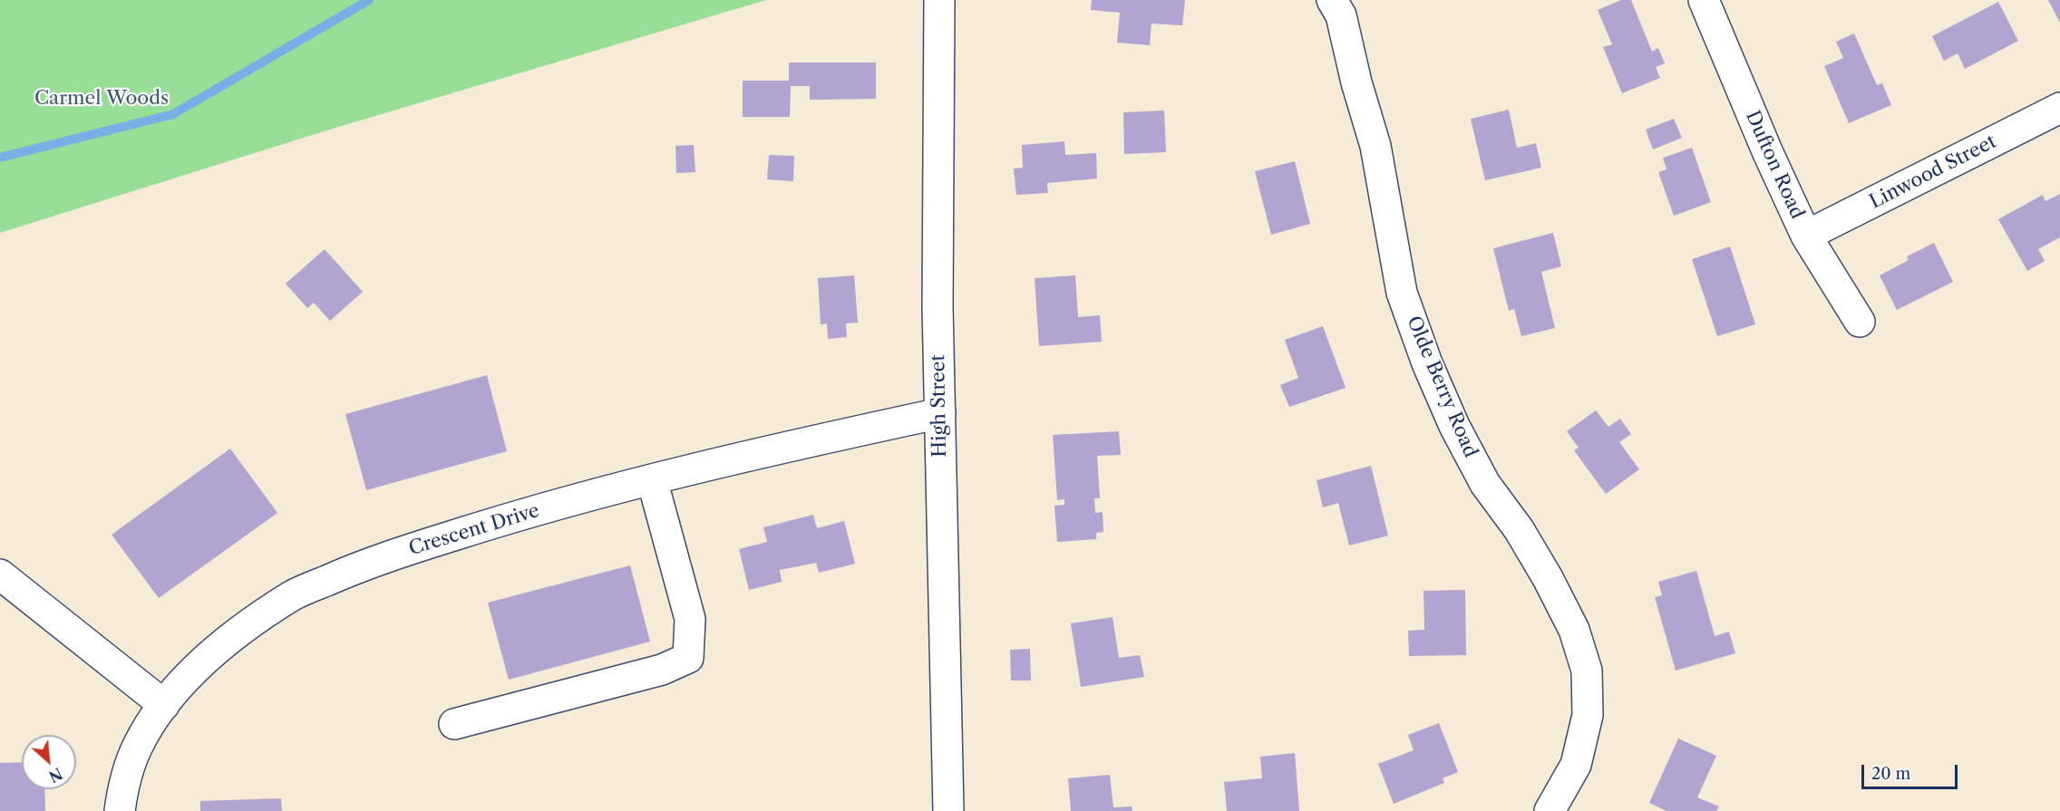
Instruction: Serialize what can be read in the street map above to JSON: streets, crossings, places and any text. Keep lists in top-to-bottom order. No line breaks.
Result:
{"streets":{"street":["Dufton Road","Linwood Street","Olde Berry Road","High Street","Crescent Drive"]},"crossings":[["Dufton Road","Linwood Street"],["High Street","Crescent Drive"]],"parks":["Carmel Woods"],"scale_bar":"20 m","north":"bottom right"}
